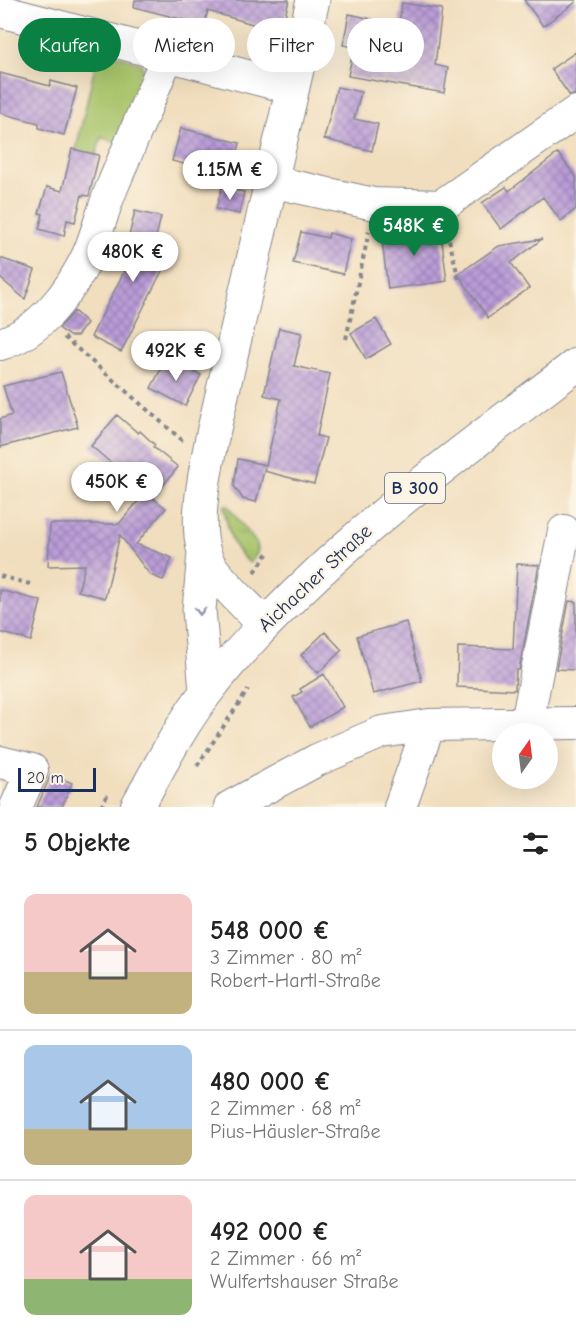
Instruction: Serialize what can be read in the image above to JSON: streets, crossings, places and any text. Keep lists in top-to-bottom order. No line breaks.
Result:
{"streets":{"main road":["B 300","Aichacher Straße"]},"scale_bar":"20 m","north":"top","page":{"chip":["Kaufen","Mieten","Filter","Neu"],"price":["1.15M €","548K €","480K €","492K €","450K €"],"scale":"20 m","heading":"5 Objekte","list":[{"name":"548 000 €","note":"3 Zimmer · 80 m² · Robert-Hartl-Straße"},{"name":"480 000 €","note":"2 Zimmer · 68 m² · Pius-Häusler-Straße"},{"name":"492 000 €","note":"2 Zimmer · 66 m² · Wulfertshauser Straße"}]}}
